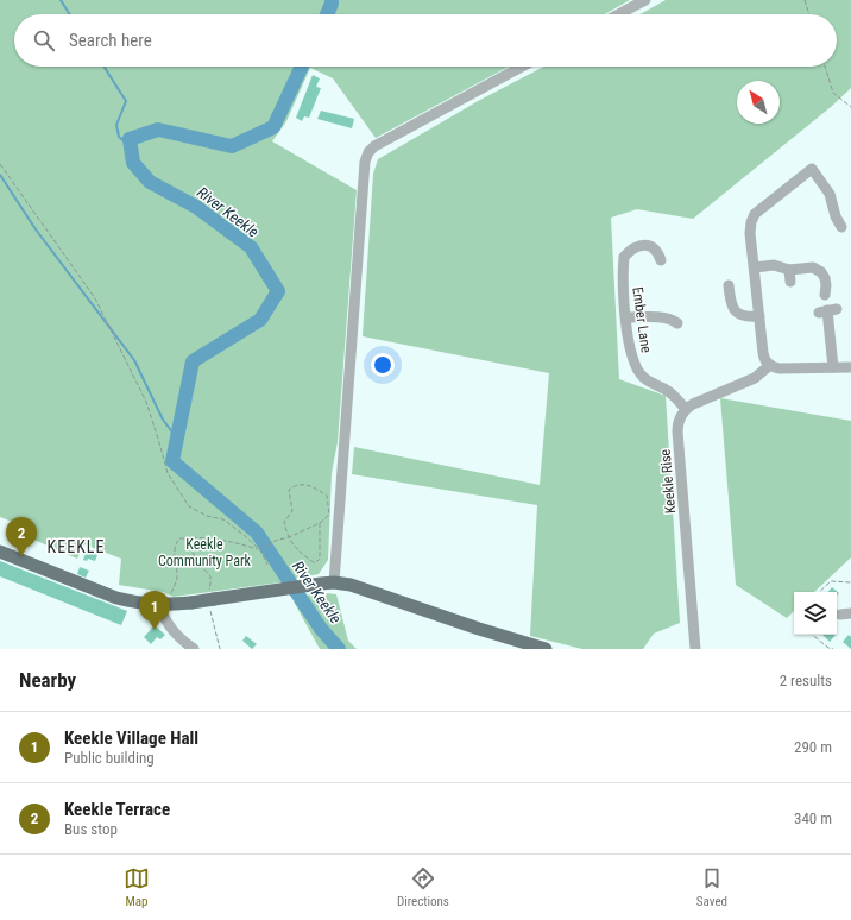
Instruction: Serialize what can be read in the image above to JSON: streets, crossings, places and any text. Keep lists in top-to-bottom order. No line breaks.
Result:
{"streets":{"street":["Ember Lane","Keekle Rise"]},"crossings":[["Ember Lane","Keekle Rise"]],"districts":["KEEKLE"],"water":["River Keekle"],"parks":["Keekle Community Park"],"north":"top left","page":{"search":"Search here","pins":["2","1"],"heading":["Nearby","2 results"],"list":[{"mark":"1","name":"Keekle Village Hall","note":"Public building","value":"290 m"},{"mark":"2","name":"Keekle Terrace","note":"Bus stop","value":"340 m"}],"nav":["Map","Directions","Saved"]}}
